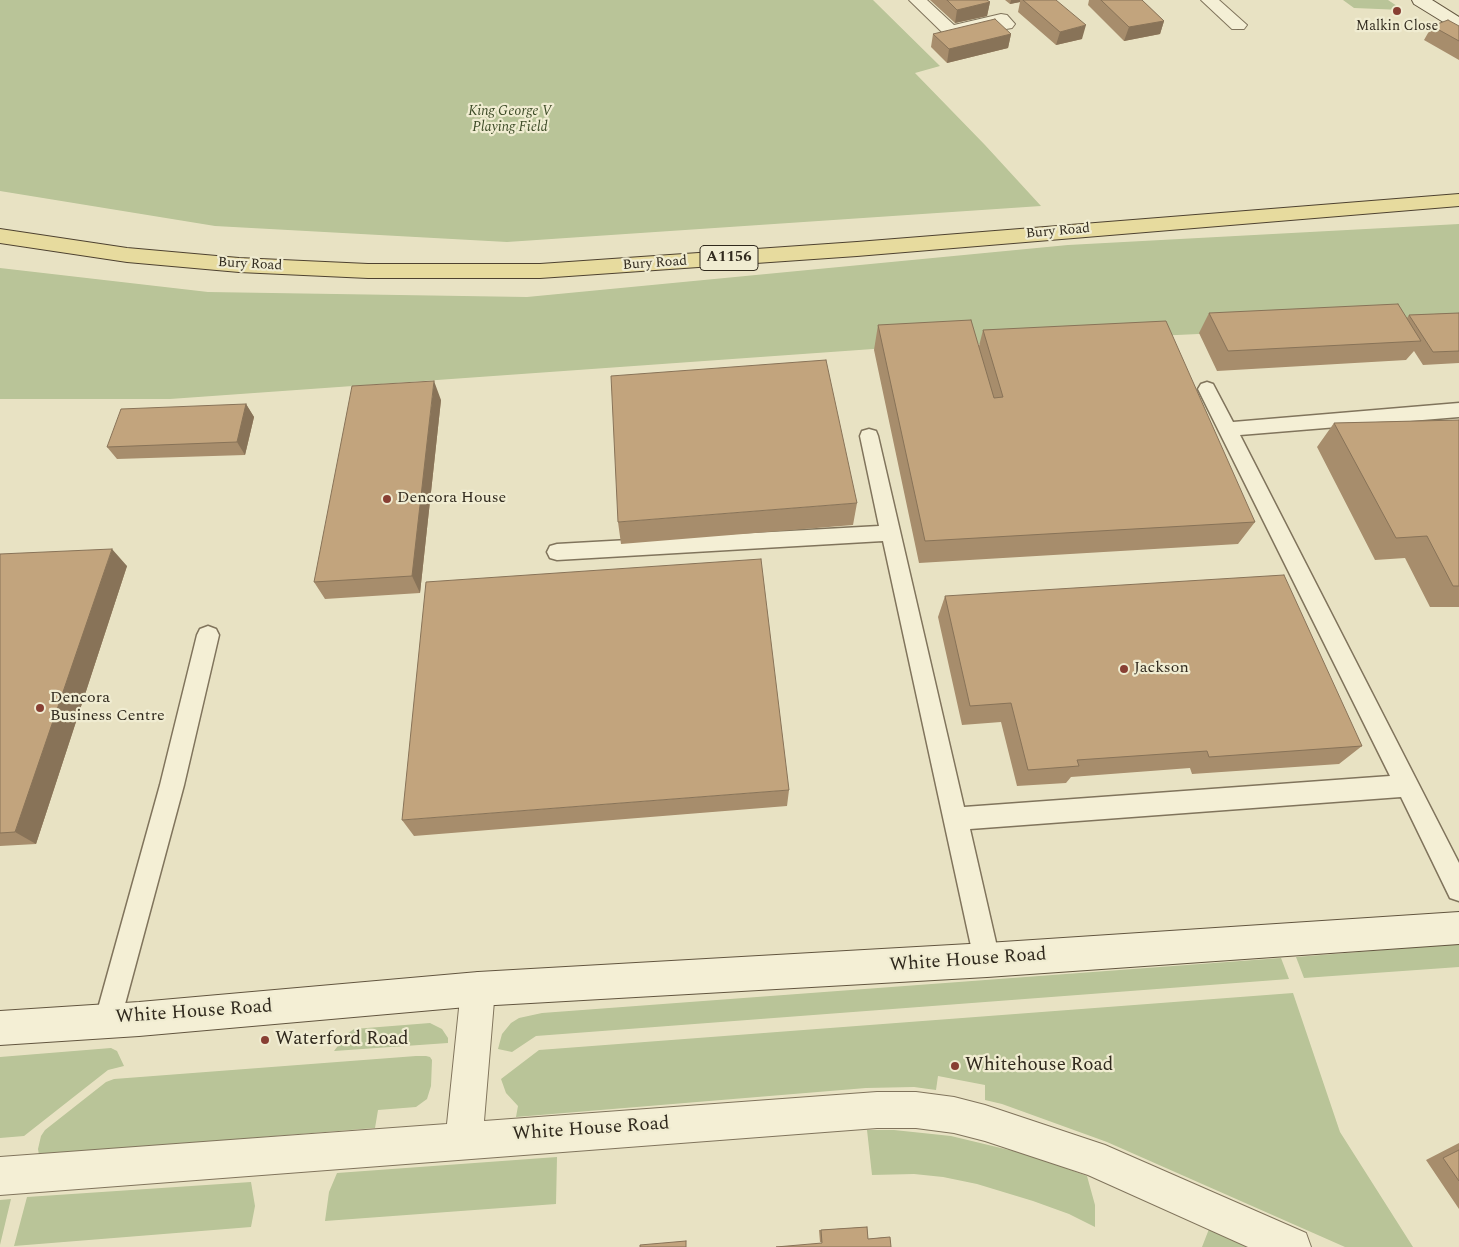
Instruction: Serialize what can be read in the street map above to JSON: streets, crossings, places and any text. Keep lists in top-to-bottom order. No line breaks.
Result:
{"streets":{"main road":["Bury Road","A1156"],"street":["White House Road"]},"parks":["King George V Playing Field"],"places":["Malkin Close","Dencora House","Jackson","Dencora Business Centre","Waterford Road","Whitehouse Road"]}
